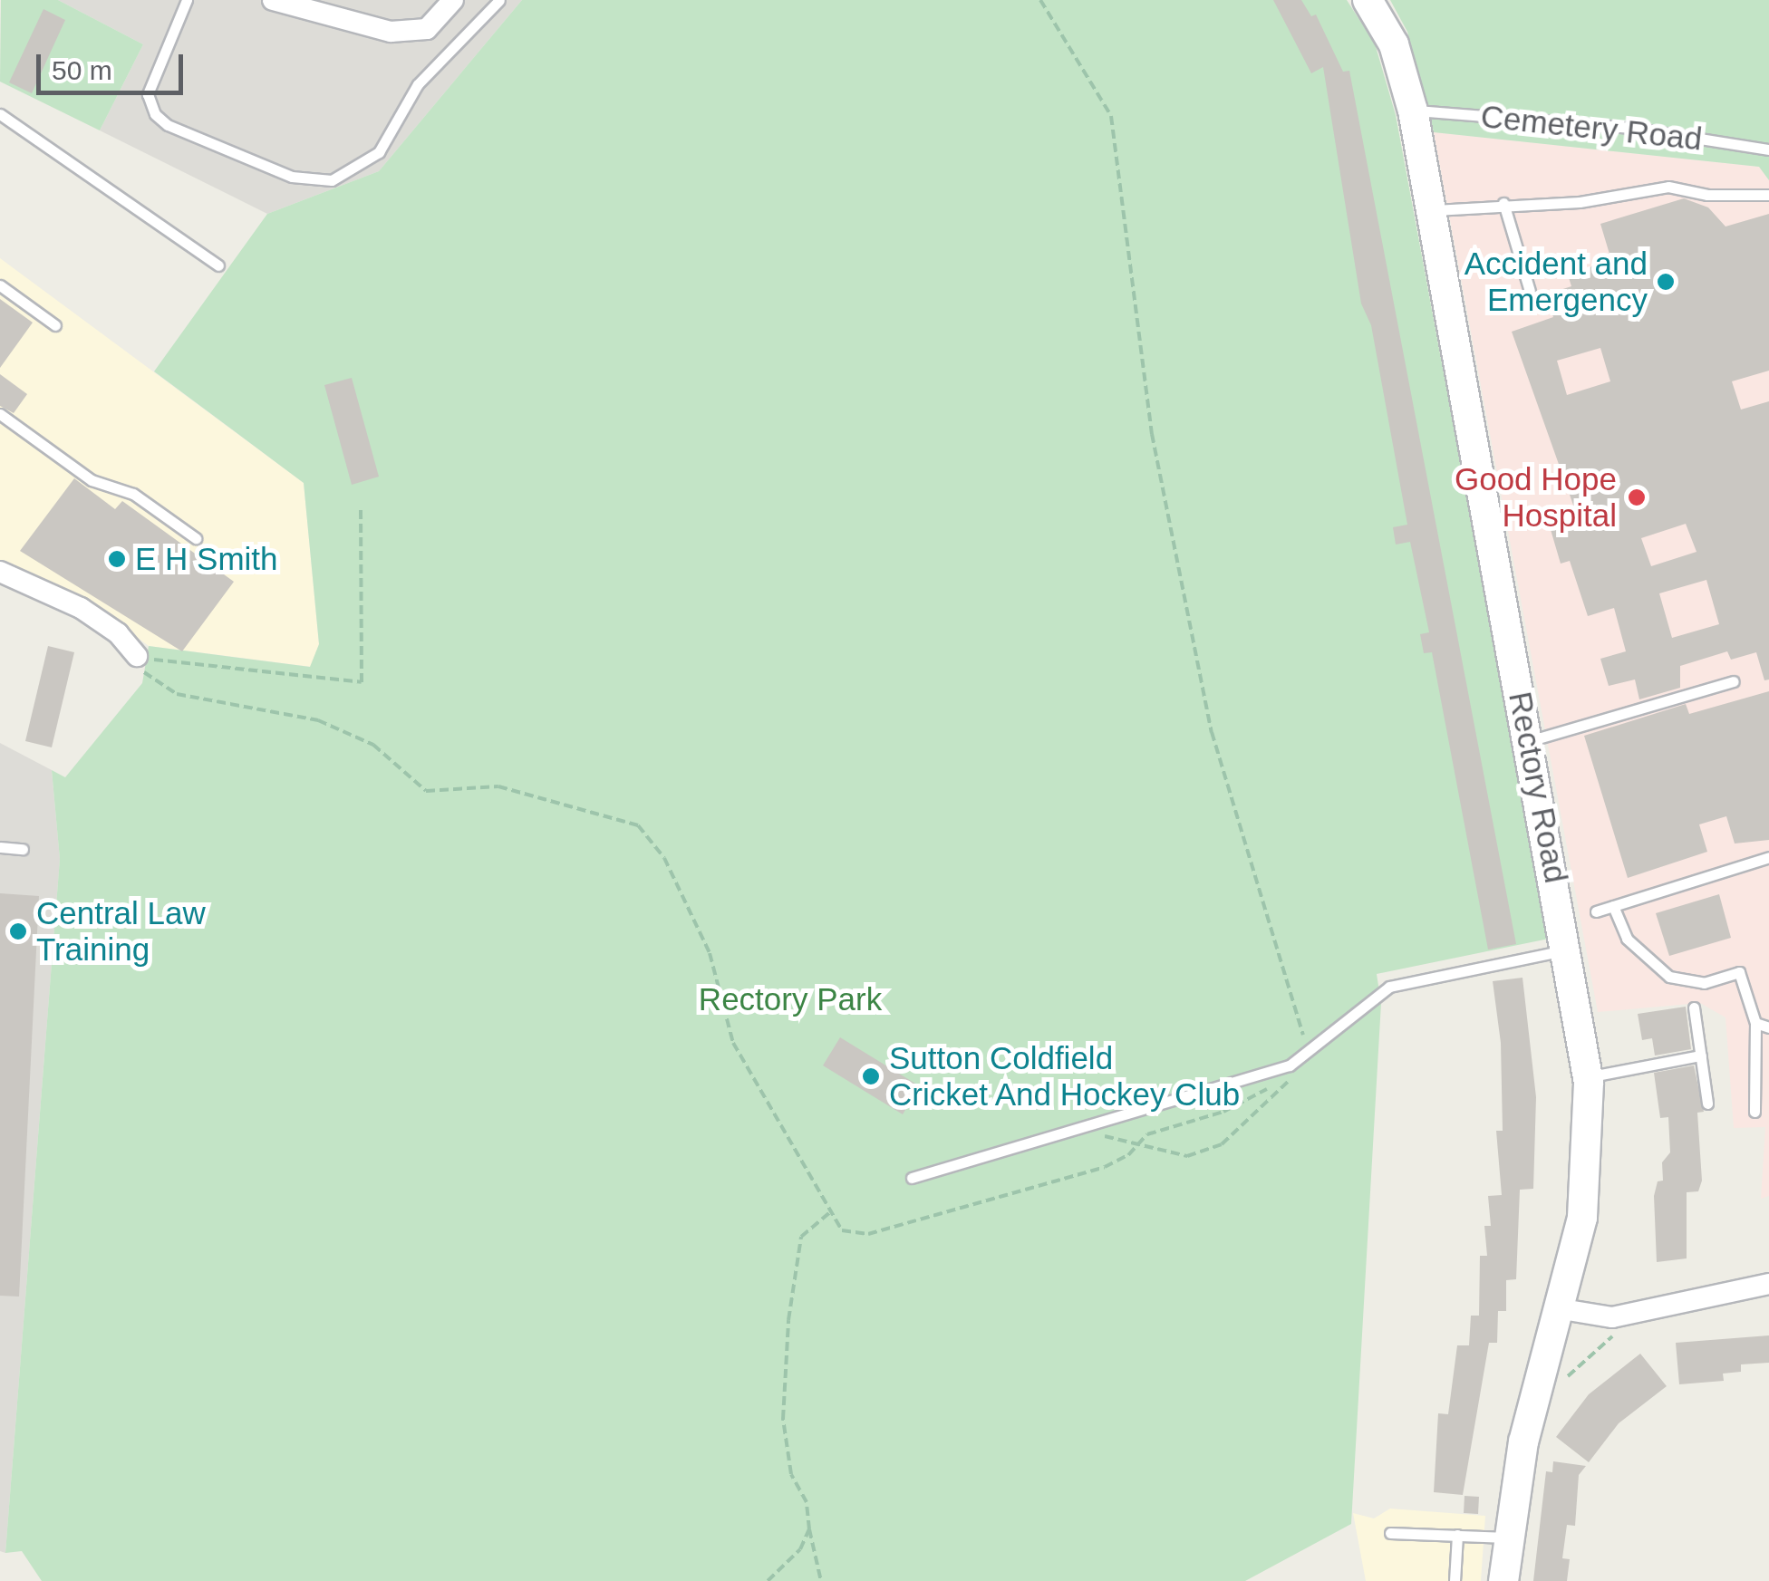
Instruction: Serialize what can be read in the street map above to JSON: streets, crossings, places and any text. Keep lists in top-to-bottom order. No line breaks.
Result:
{"streets":{"street":["Rectory Road"],"lane":["Cemetery Road"]},"crossings":[["Cemetery Road","Rectory Road"]],"parks":["Rectory Park"],"places":["Accident and Emergency","Good Hope Hospital","E H Smith","Central Law Training","Sutton Coldfield Cricket And Hockey Club"],"scale_bar":"50 m"}
